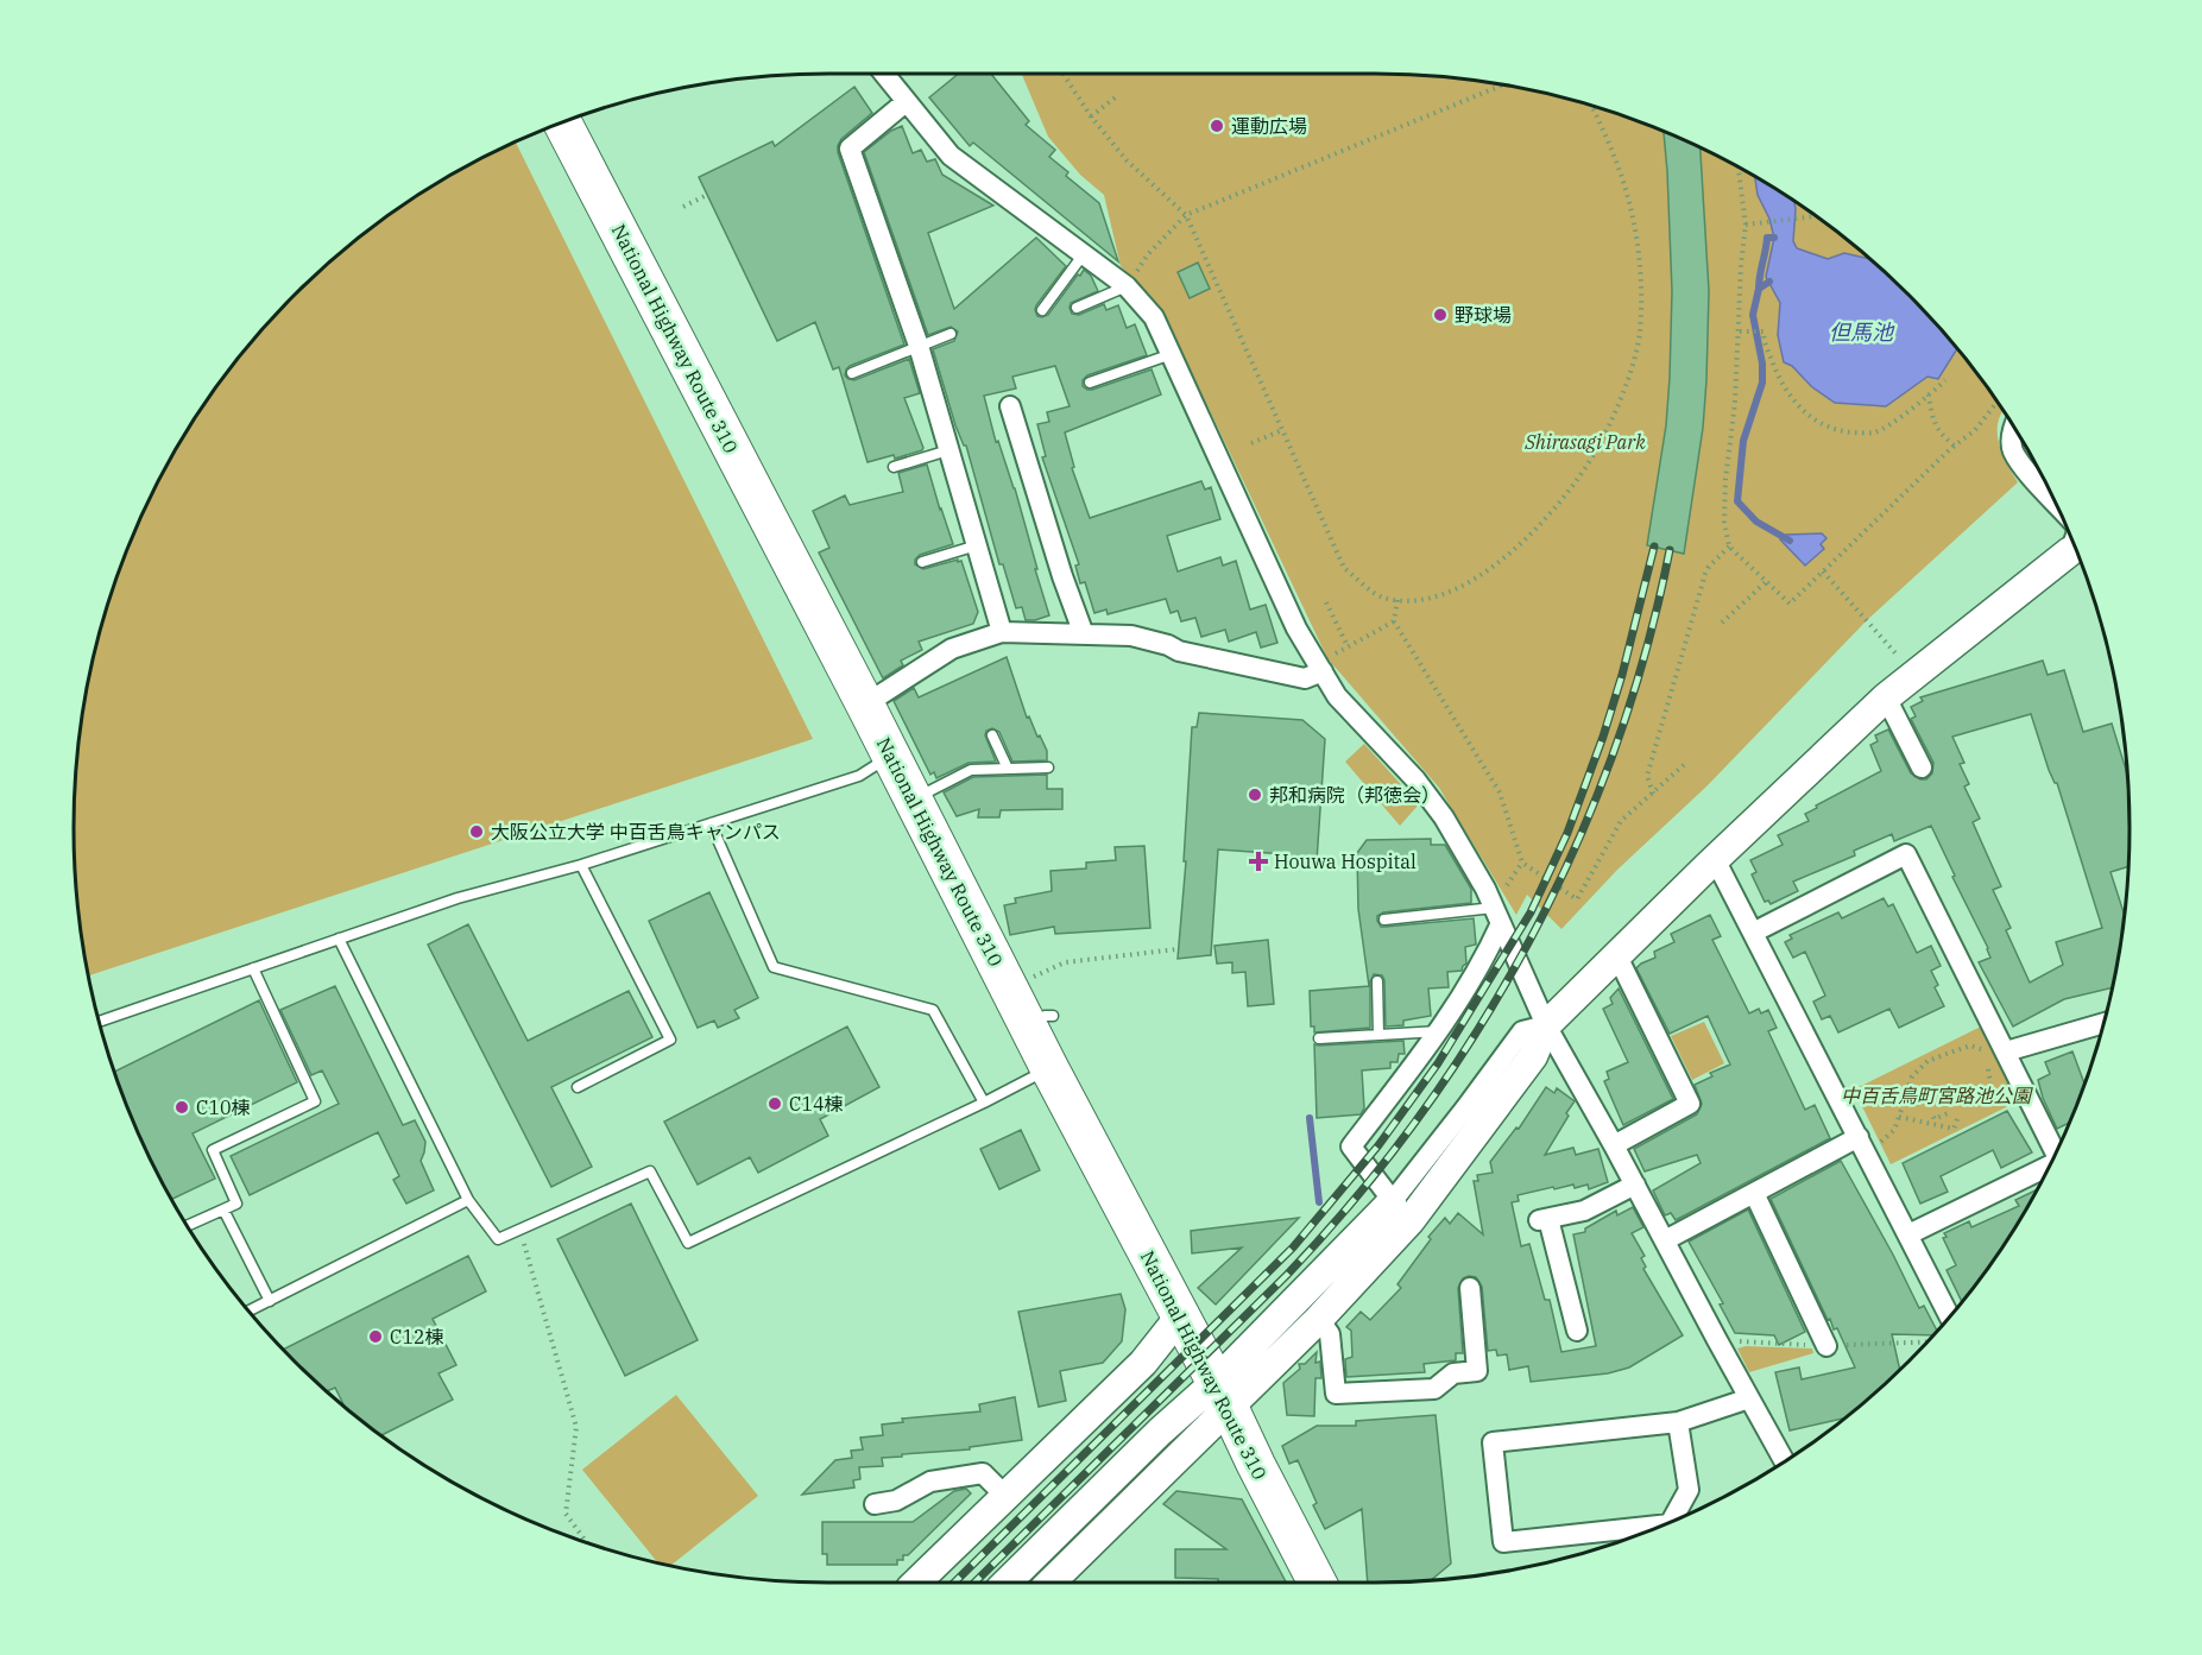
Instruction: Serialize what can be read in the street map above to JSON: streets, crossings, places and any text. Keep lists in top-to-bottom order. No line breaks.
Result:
{"streets":{"highway":["National Highway Route 310"]},"water":["但馬池"],"parks":["Shirasagi Park","中百舌鳥町宮路池公園"],"places":{"other":["運動広場","野球場","邦和病院（邦徳会）","大阪公立大学 中百舌鳥キャンパス","C14棟","C10棟","C12棟"],"health":["Houwa Hospital"]}}
